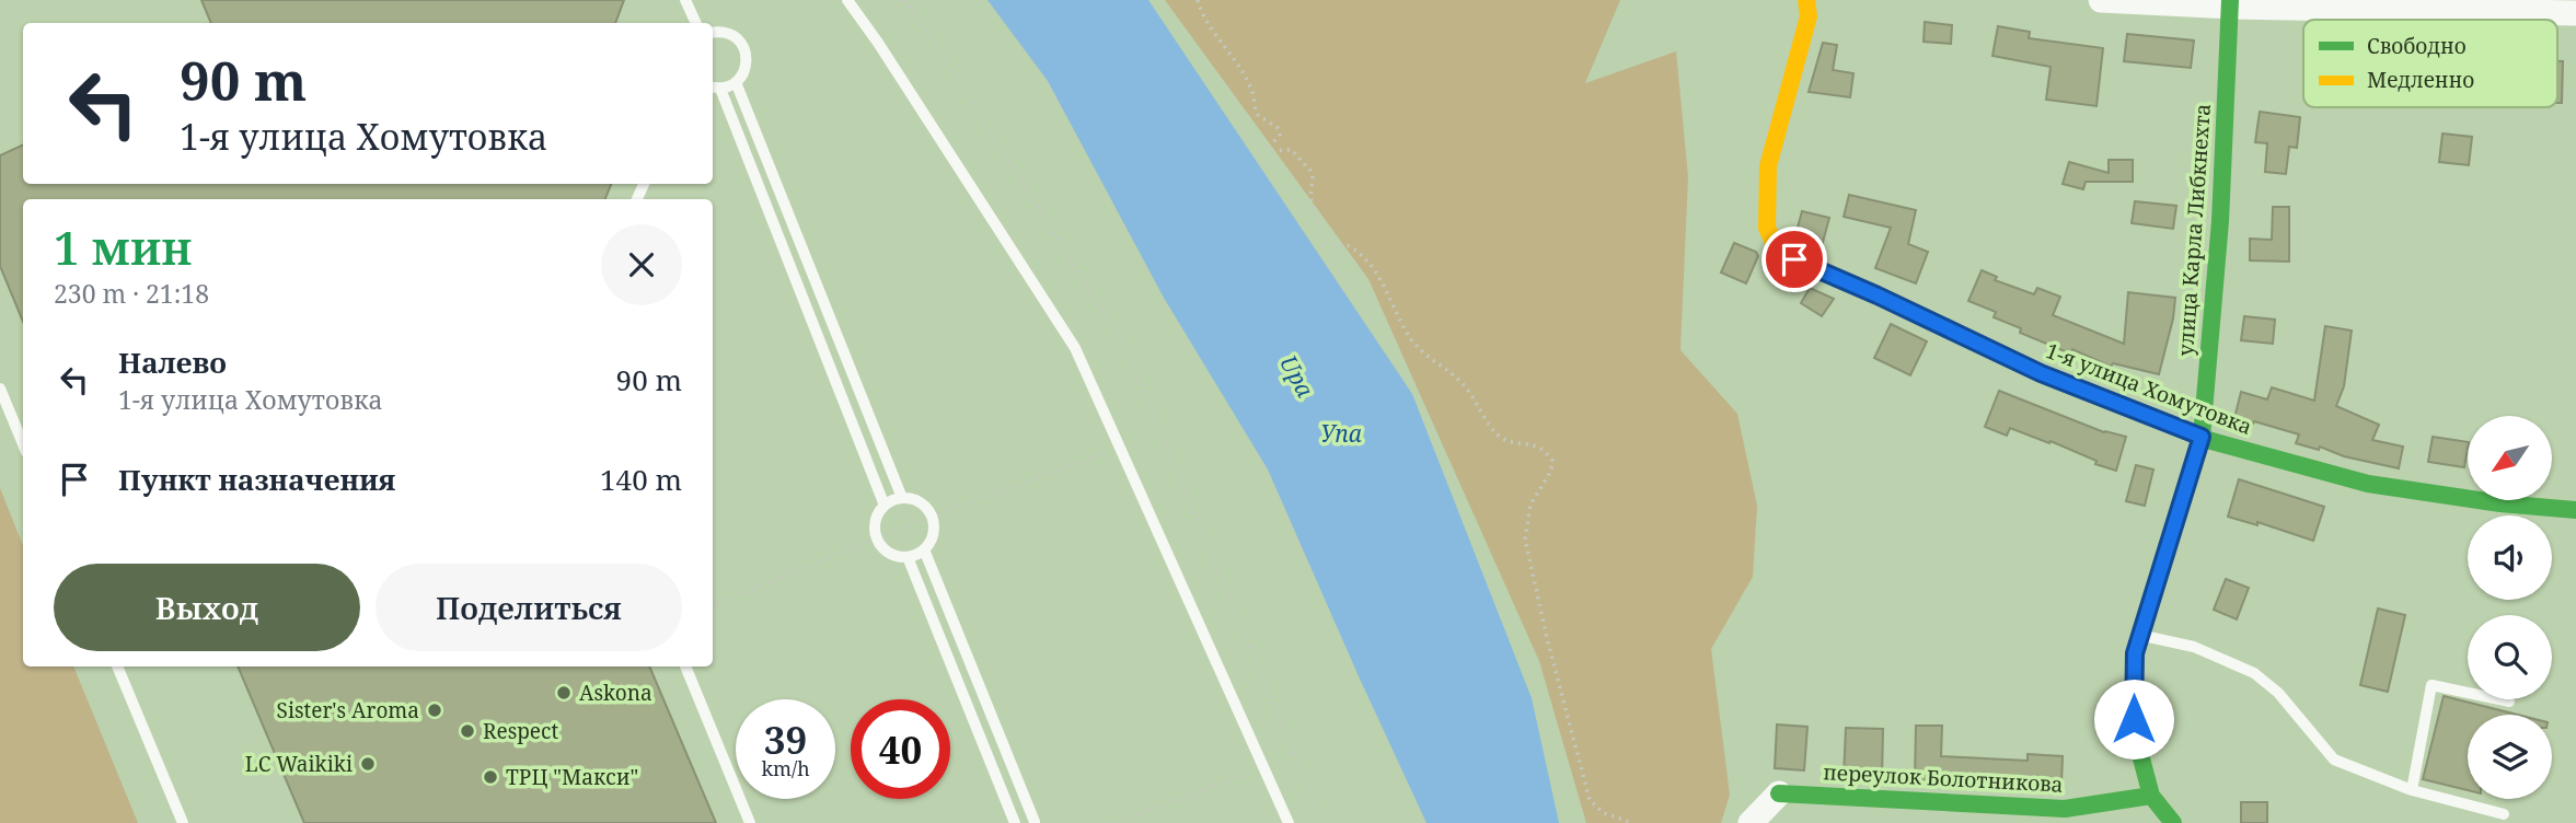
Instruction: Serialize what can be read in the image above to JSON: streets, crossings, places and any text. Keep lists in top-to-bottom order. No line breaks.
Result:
{"streets":{"street":["улица Карла Либкнехта","1-я улица Хомутовка","переулок Болотникова"]},"crossings":[["улица Карла Либкнехта","1-я улица Хомутовка"],["улица Карла Либкнехта","переулок Болотникова"]],"water":["Upa","Упа"],"places":["Askona","Sister's Aroma","Respect","LC Waikiki","ТРЦ \"Макси\""],"legend":["Свободно","Медленно"],"north":"bottom left","page":{"turn":["90 m","1-я улица Хомутовка"],"heading":["1 мин","230 m · 21:18"],"list":[{"name":"Налево","note":"1-я улица Хомутовка","value":"90 m"},{"name":"Пункт назначения","value":"140 m"}],"buttons":["Выход","Поделиться"],"speed":"39 km/h","limit":"40"}}
